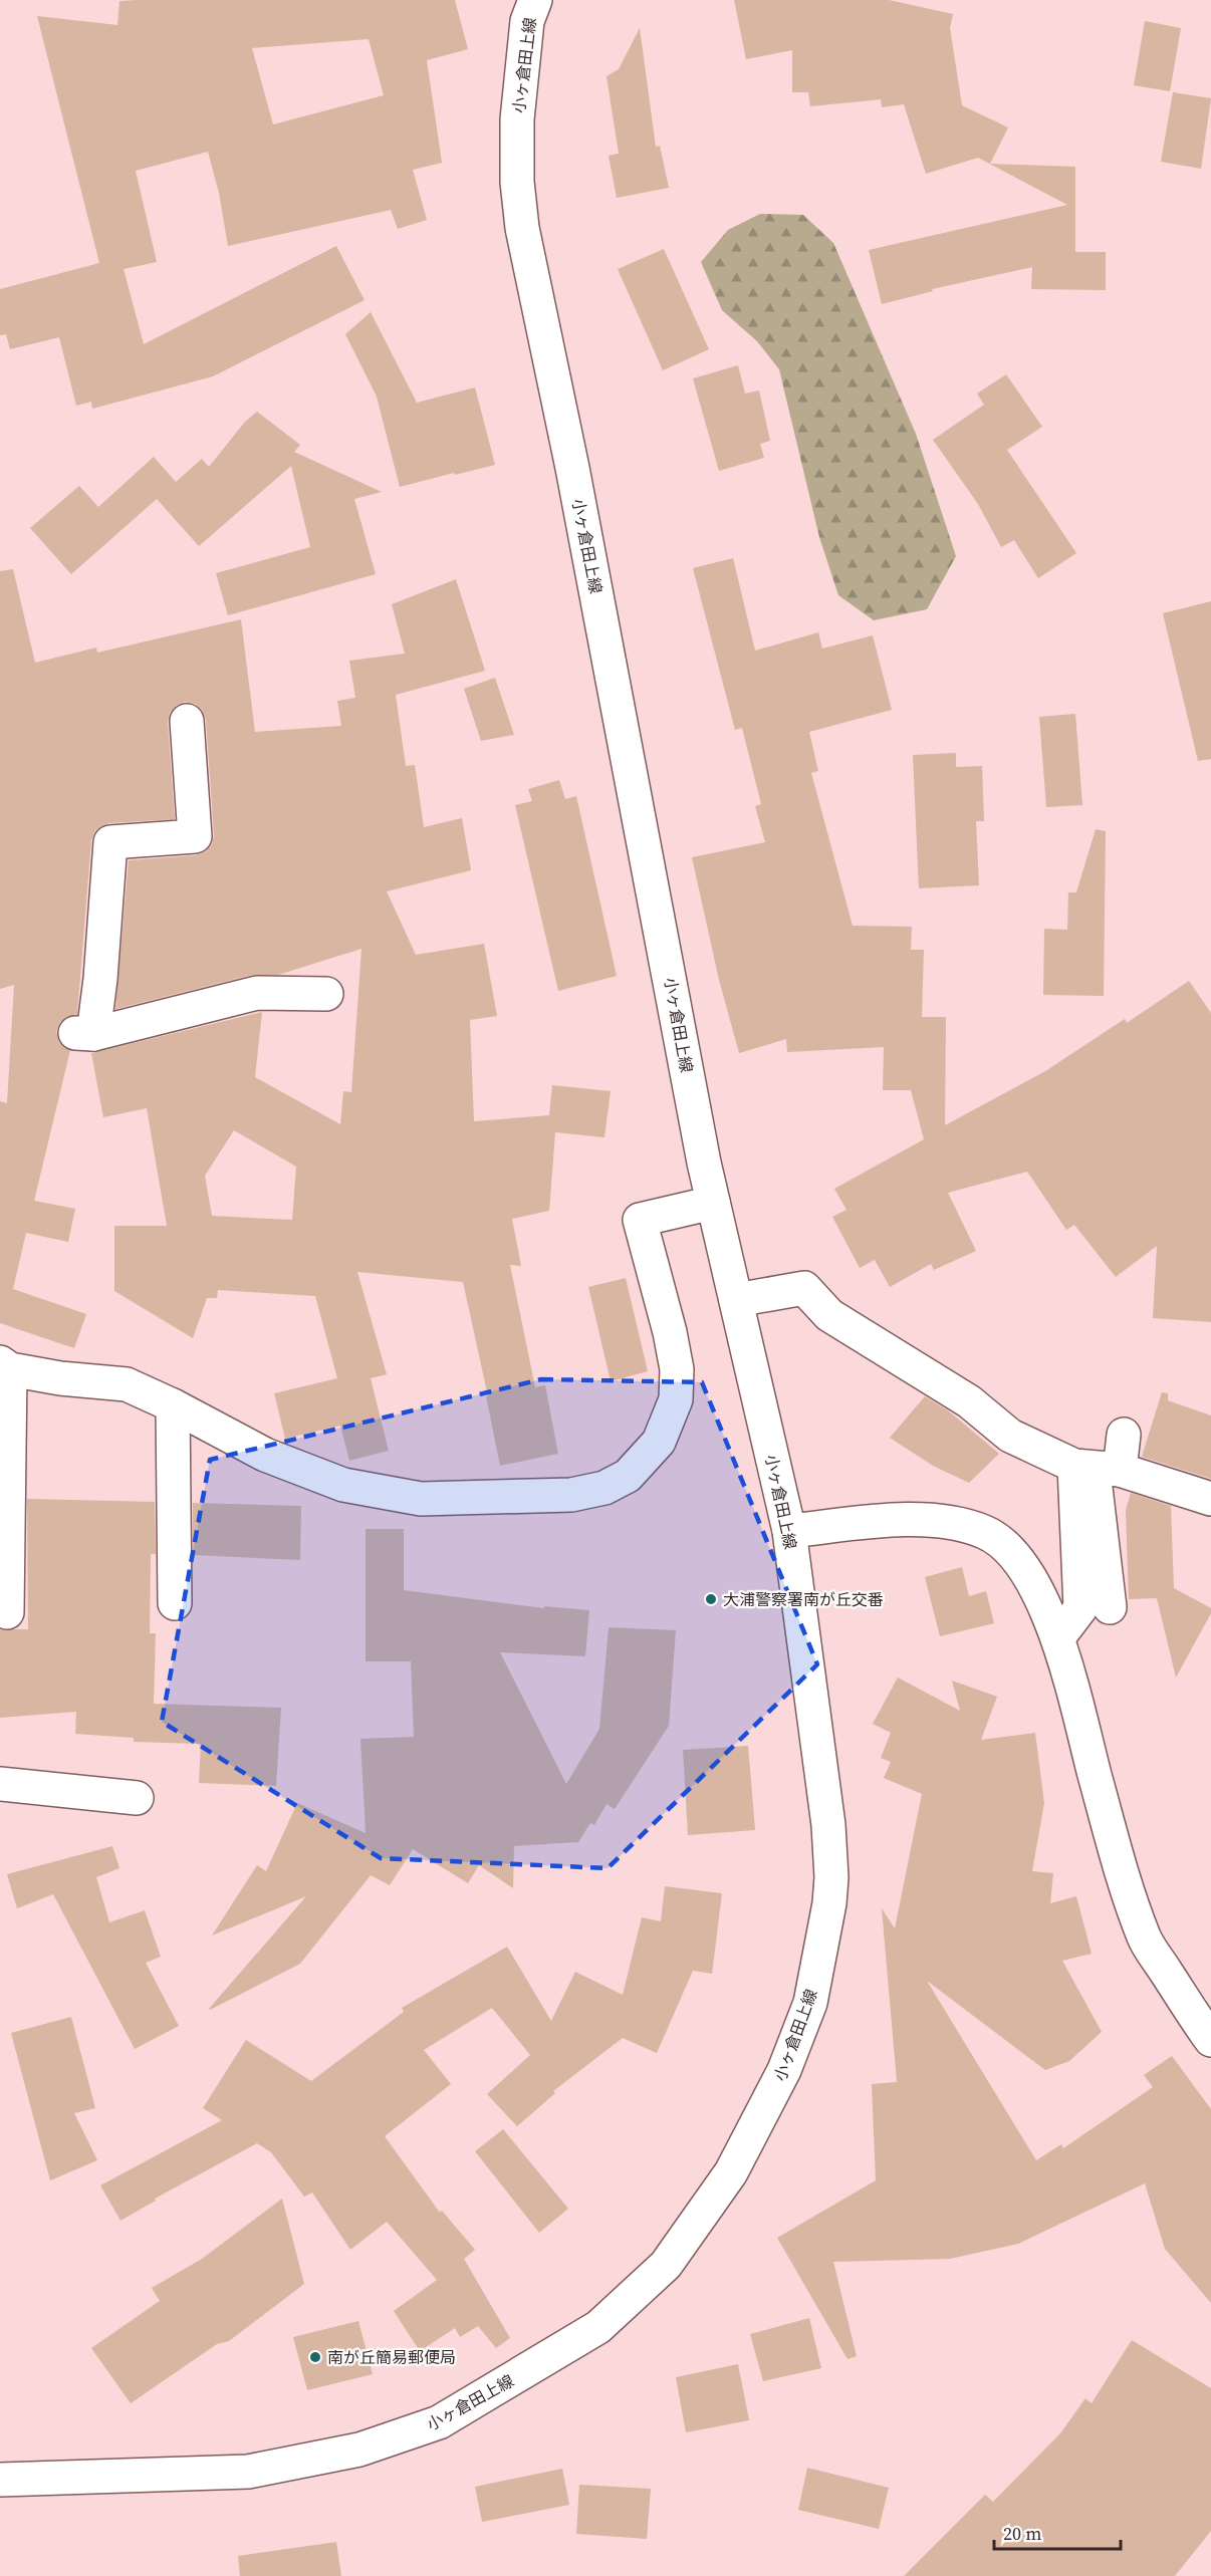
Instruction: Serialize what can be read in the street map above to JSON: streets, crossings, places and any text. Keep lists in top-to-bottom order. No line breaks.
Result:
{"streets":{"street":["小ヶ倉田上線"]},"places":["大浦警察署南が丘交番","南が丘簡易郵便局"],"scale_bar":"20 m"}
